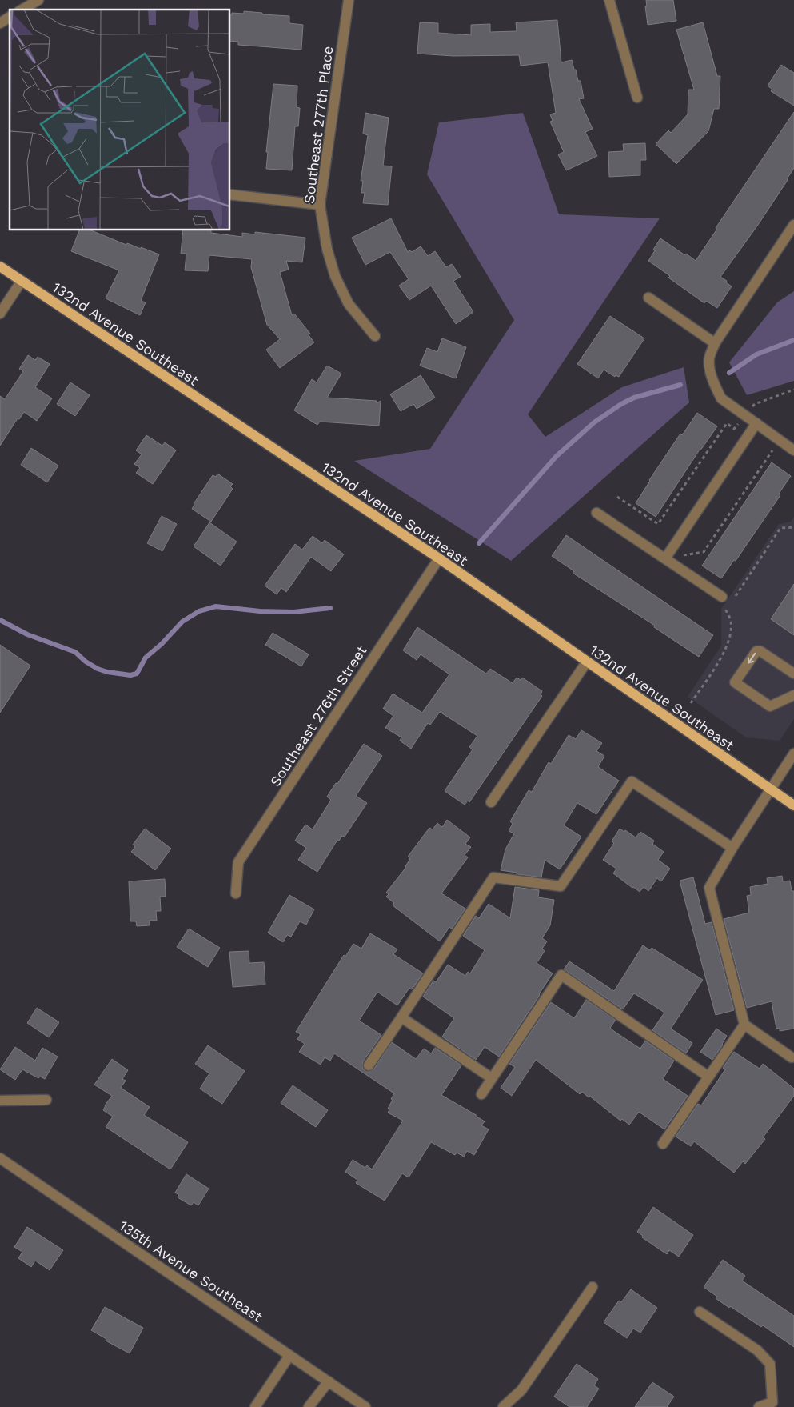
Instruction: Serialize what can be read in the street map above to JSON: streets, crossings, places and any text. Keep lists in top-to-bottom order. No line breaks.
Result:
{"streets":{"main road":["132nd Avenue Southeast"],"street":["Southeast 277th Place","Southeast 276th Street","135th Avenue Southeast"]},"crossings":[["132nd Avenue Southeast","Southeast 276th Street"]]}
